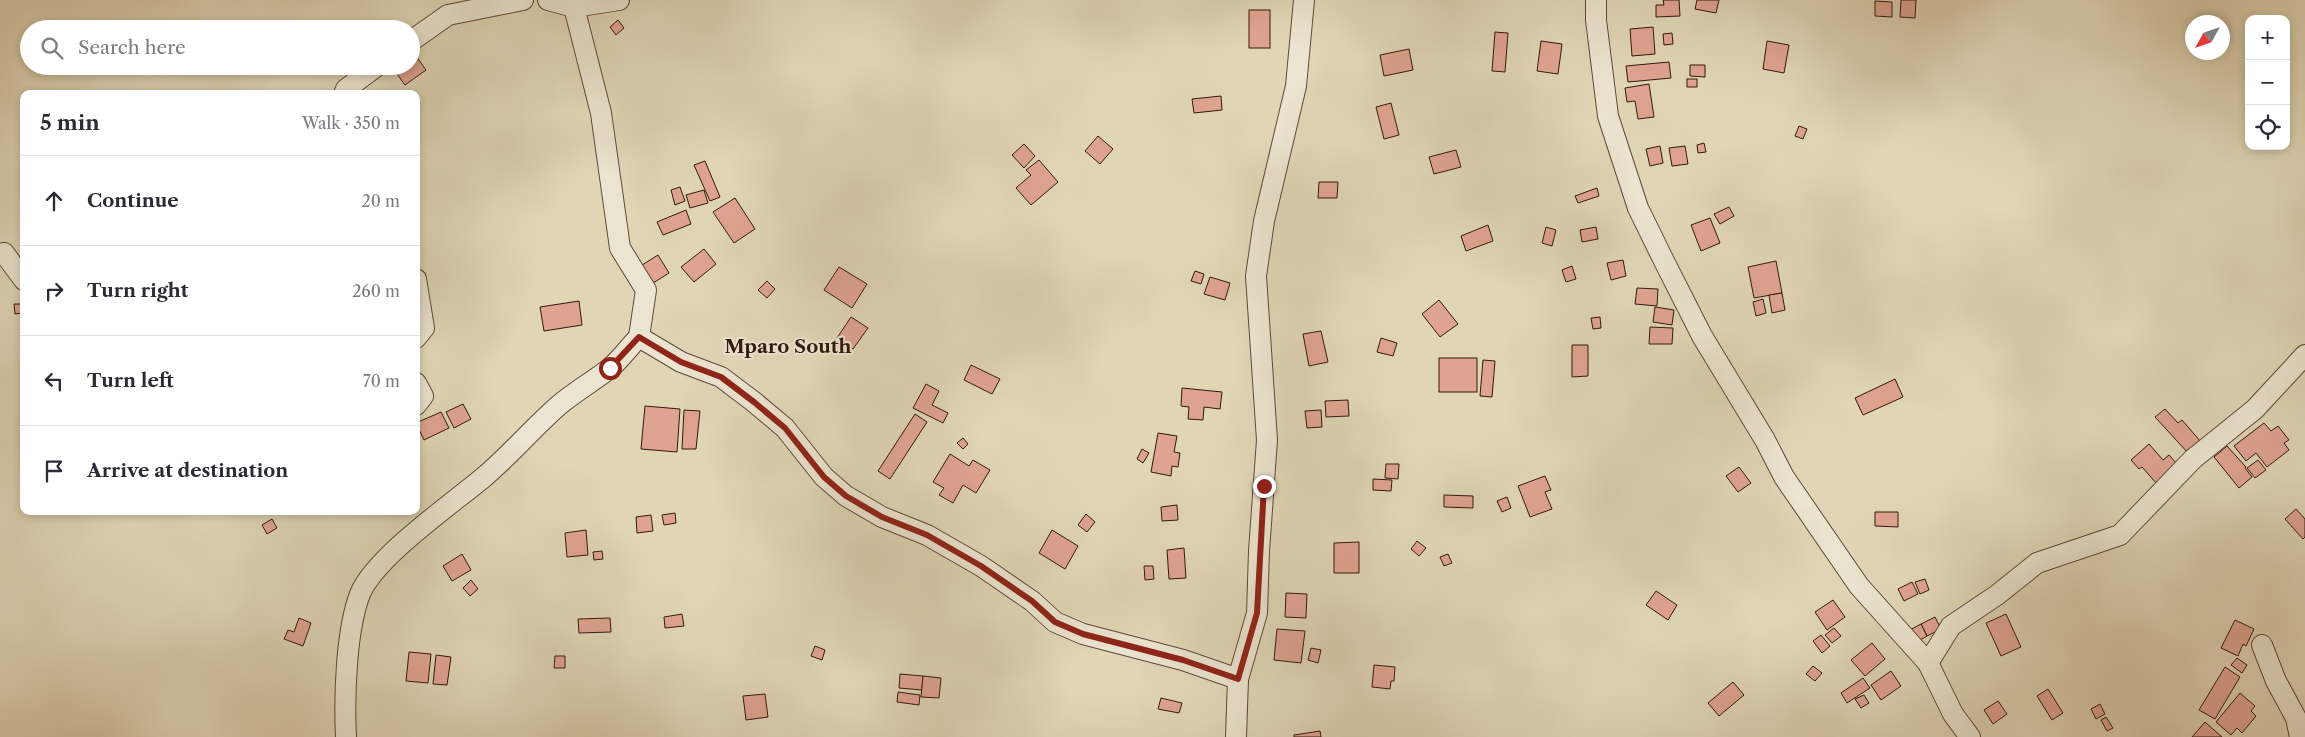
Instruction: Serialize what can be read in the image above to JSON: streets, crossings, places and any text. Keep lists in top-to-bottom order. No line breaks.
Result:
{"districts":["Mparo South"],"north":"bottom left","page":{"map_buttons":["+","−"],"search":"Search here","heading":["5 min","Walk · 350 m"],"list":[["Continue","20 m"],["Turn right","260 m"],["Turn left","70 m"],"Arrive at destination"]}}
